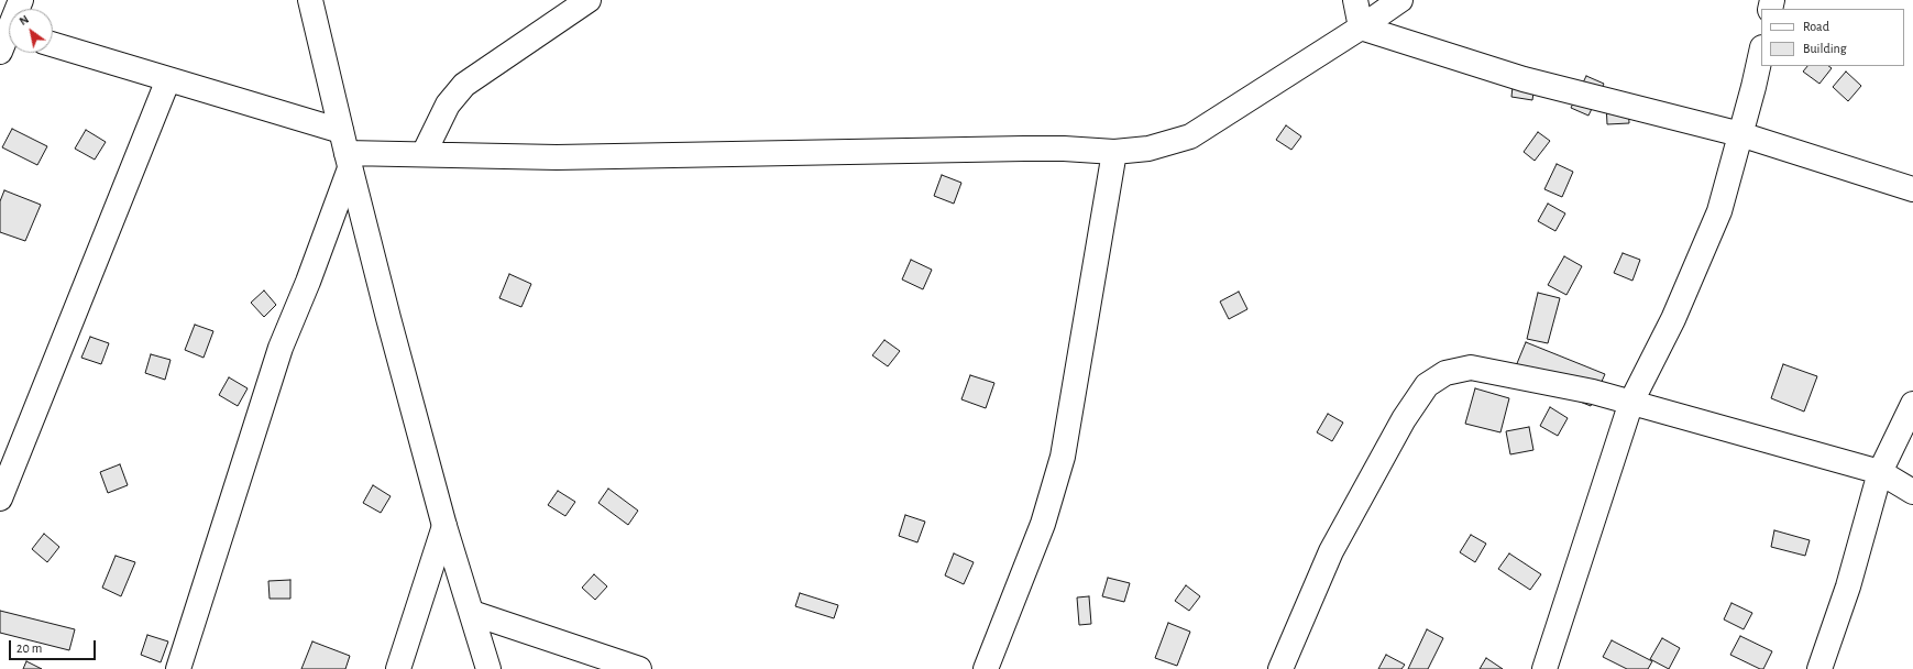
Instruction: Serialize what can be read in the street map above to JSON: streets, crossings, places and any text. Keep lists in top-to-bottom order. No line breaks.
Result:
{"legend":["Road","Building"],"scale_bar":"20 m","north":"top left"}
